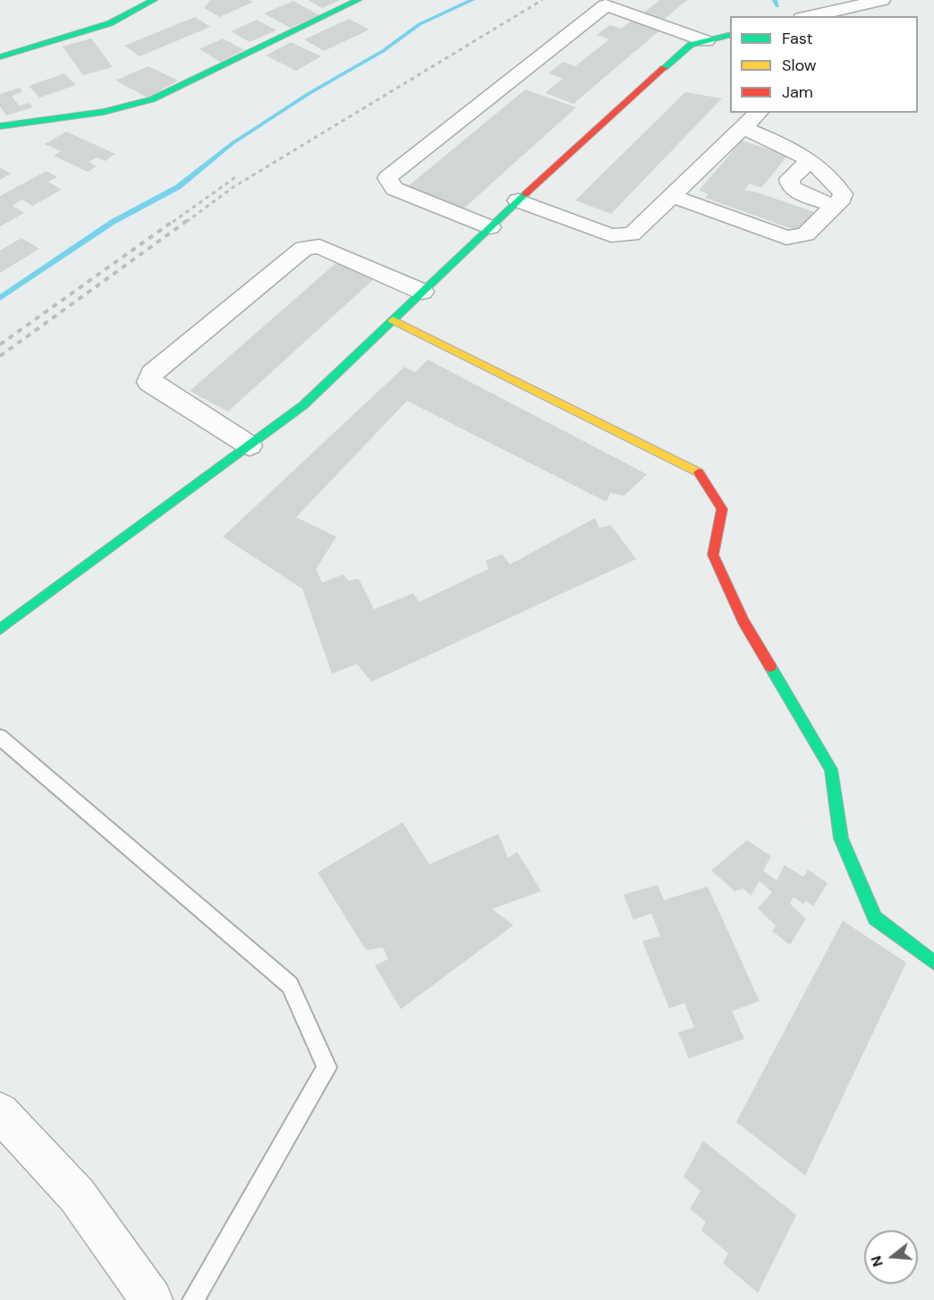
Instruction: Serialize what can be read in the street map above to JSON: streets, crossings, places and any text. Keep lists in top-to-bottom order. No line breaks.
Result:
{"legend":["Fast","Slow","Jam"],"north":"left"}
